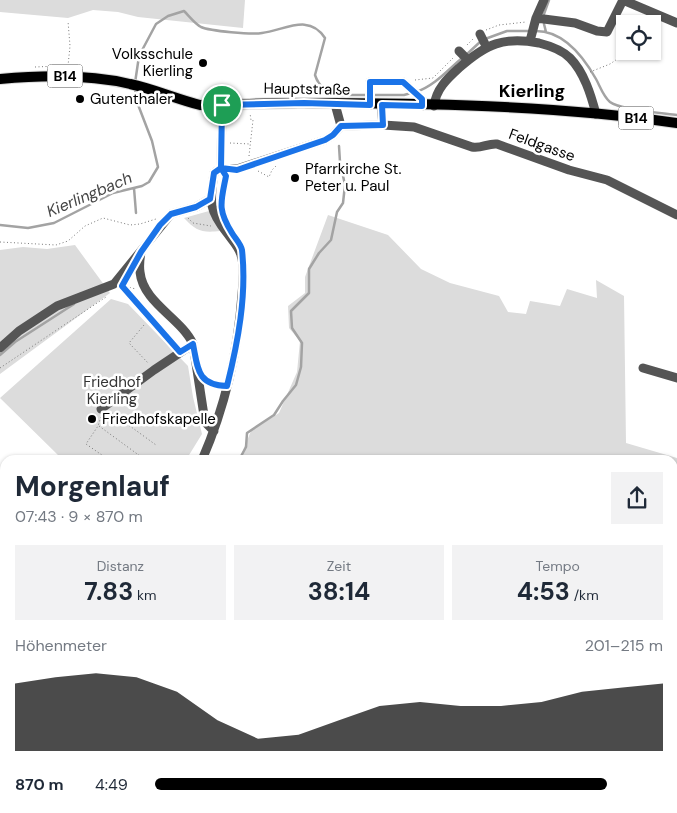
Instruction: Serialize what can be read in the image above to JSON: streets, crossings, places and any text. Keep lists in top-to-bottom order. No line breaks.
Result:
{"streets":{"main road":["B14","Hauptstraße"],"street":["Feldgasse"]},"districts":["Kierling"],"water":["Kierlingbach"],"parks":["Friedhof Kierling"],"places":["Volksschule Kierling","Gutenthaler","Pfarrkirche St. Peter u. Paul","Friedhofskapelle"],"page":{"heading":["Morgenlauf","07:43 · 9 × 870 m"],"stats":[["Distanz","7.83 km"],["Zeit","38:14"],["Tempo","4:53 /km"]],"chart":["Höhenmeter","201–215 m"],"list":[{"name":"870 m","note":"4:49"}]}}
